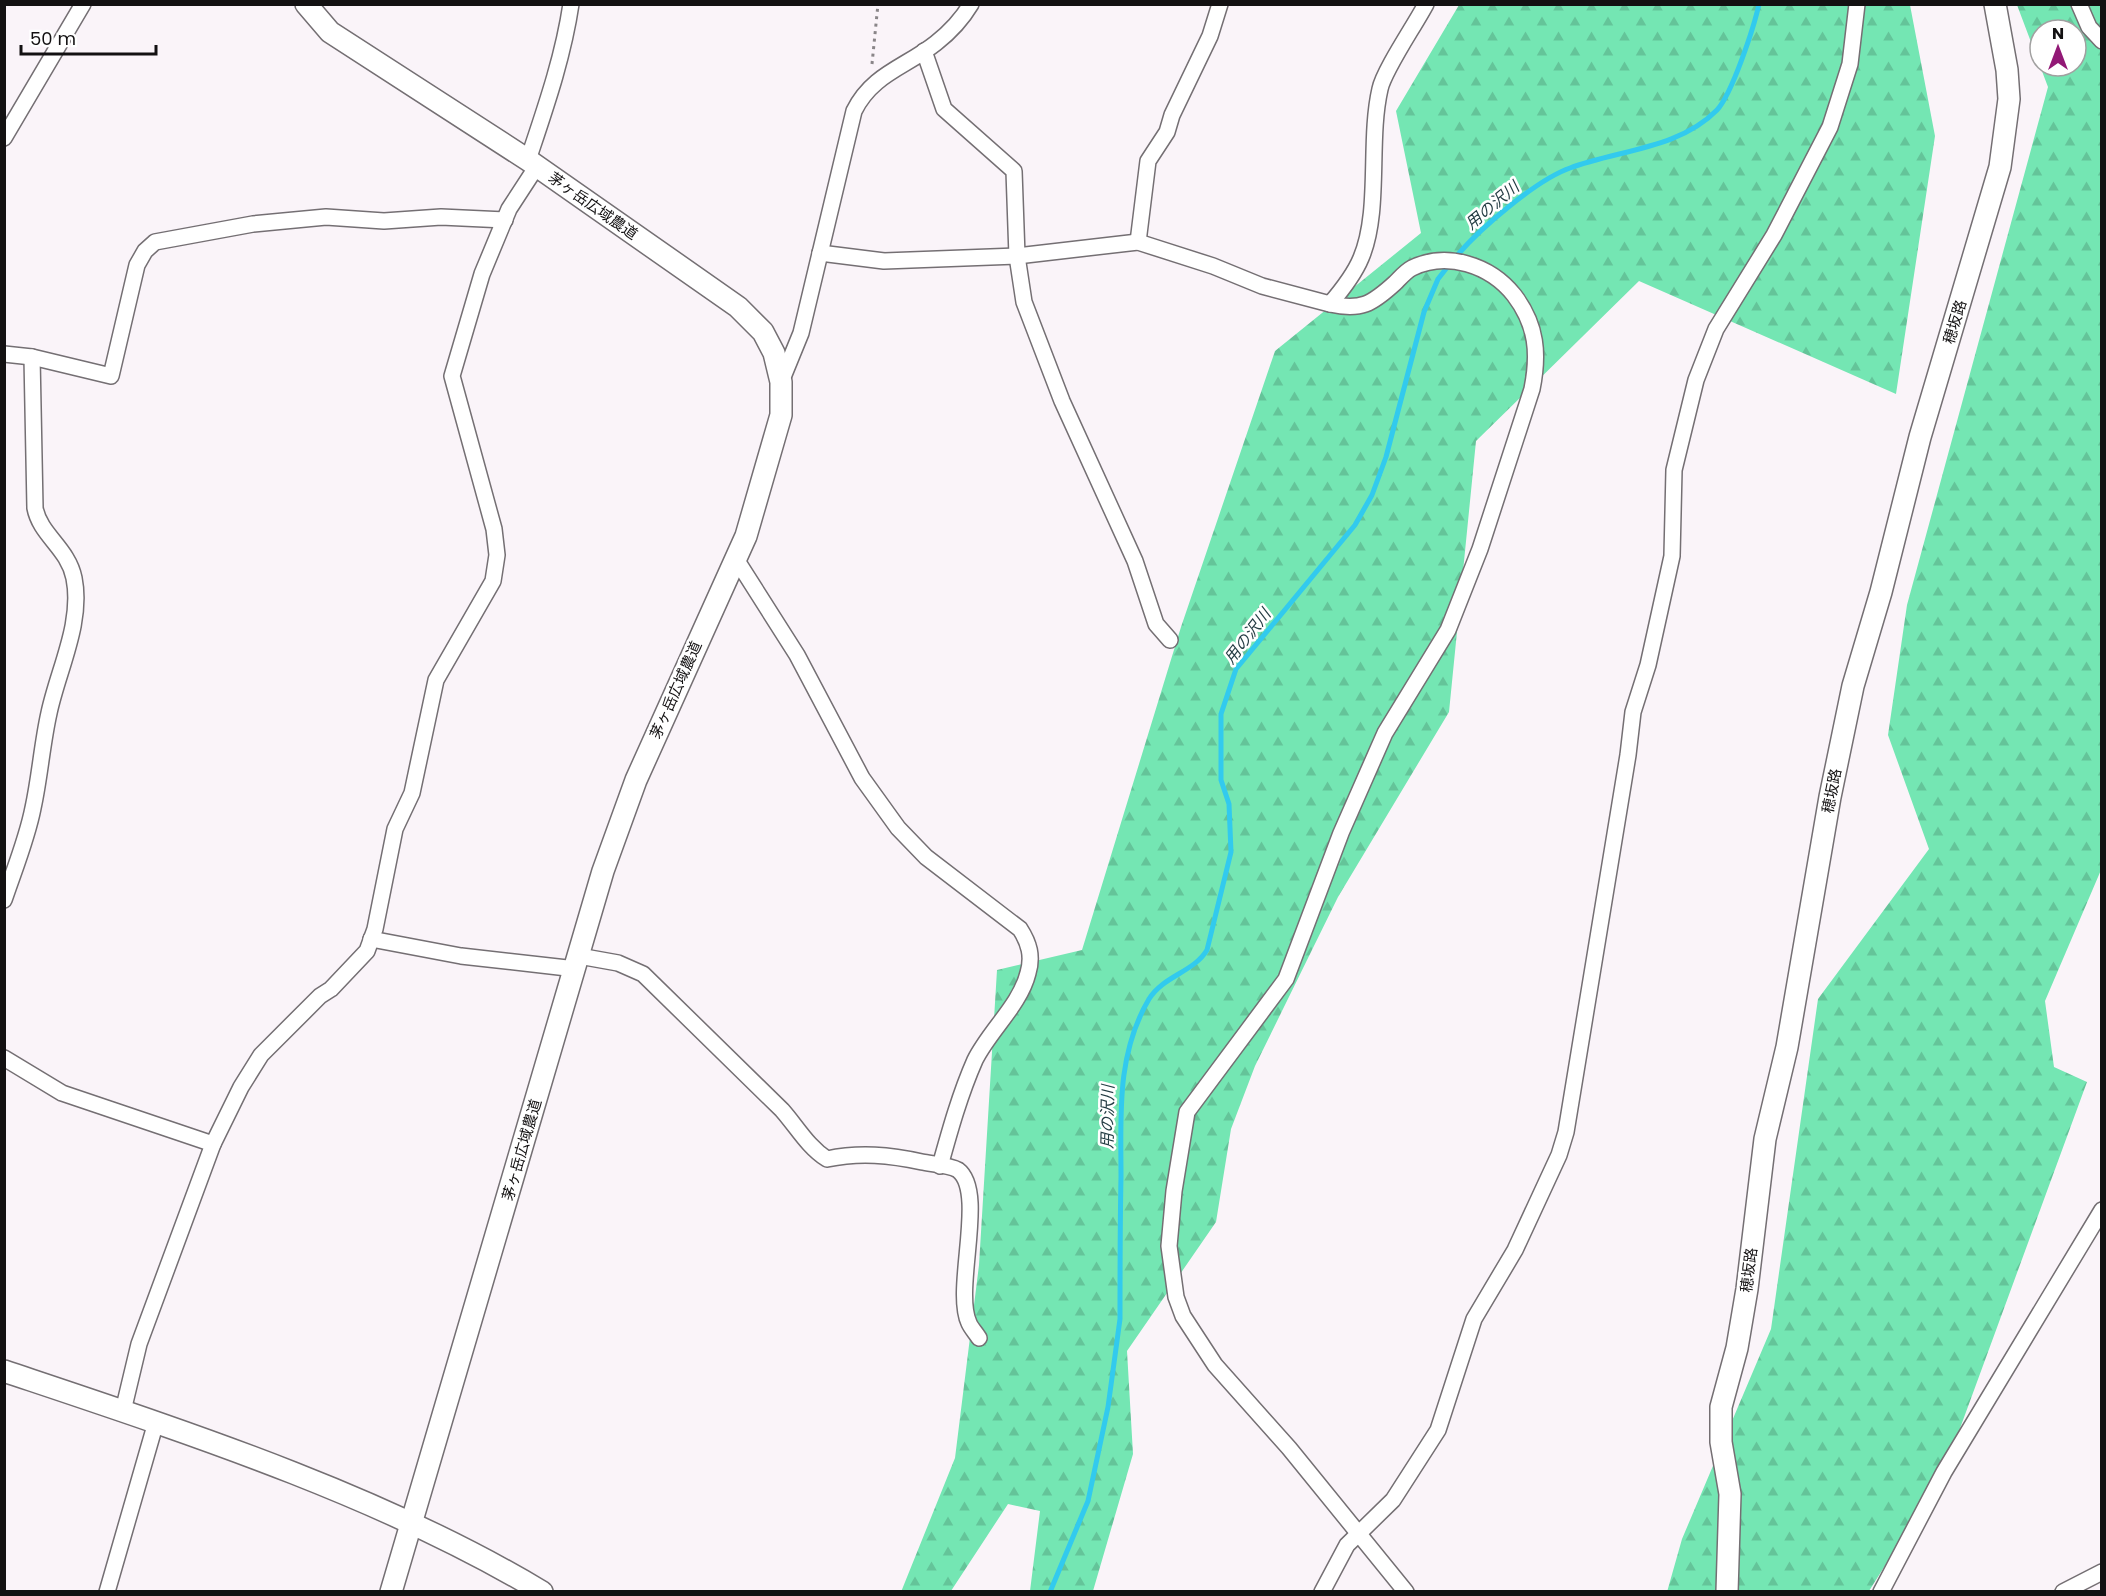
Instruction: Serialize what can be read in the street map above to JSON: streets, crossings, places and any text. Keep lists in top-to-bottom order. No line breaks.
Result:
{"streets":{"street":["茅ヶ岳広域農道","穂坂路"]},"water":["用の沢川"],"scale_bar":"50 m","north":"top"}
